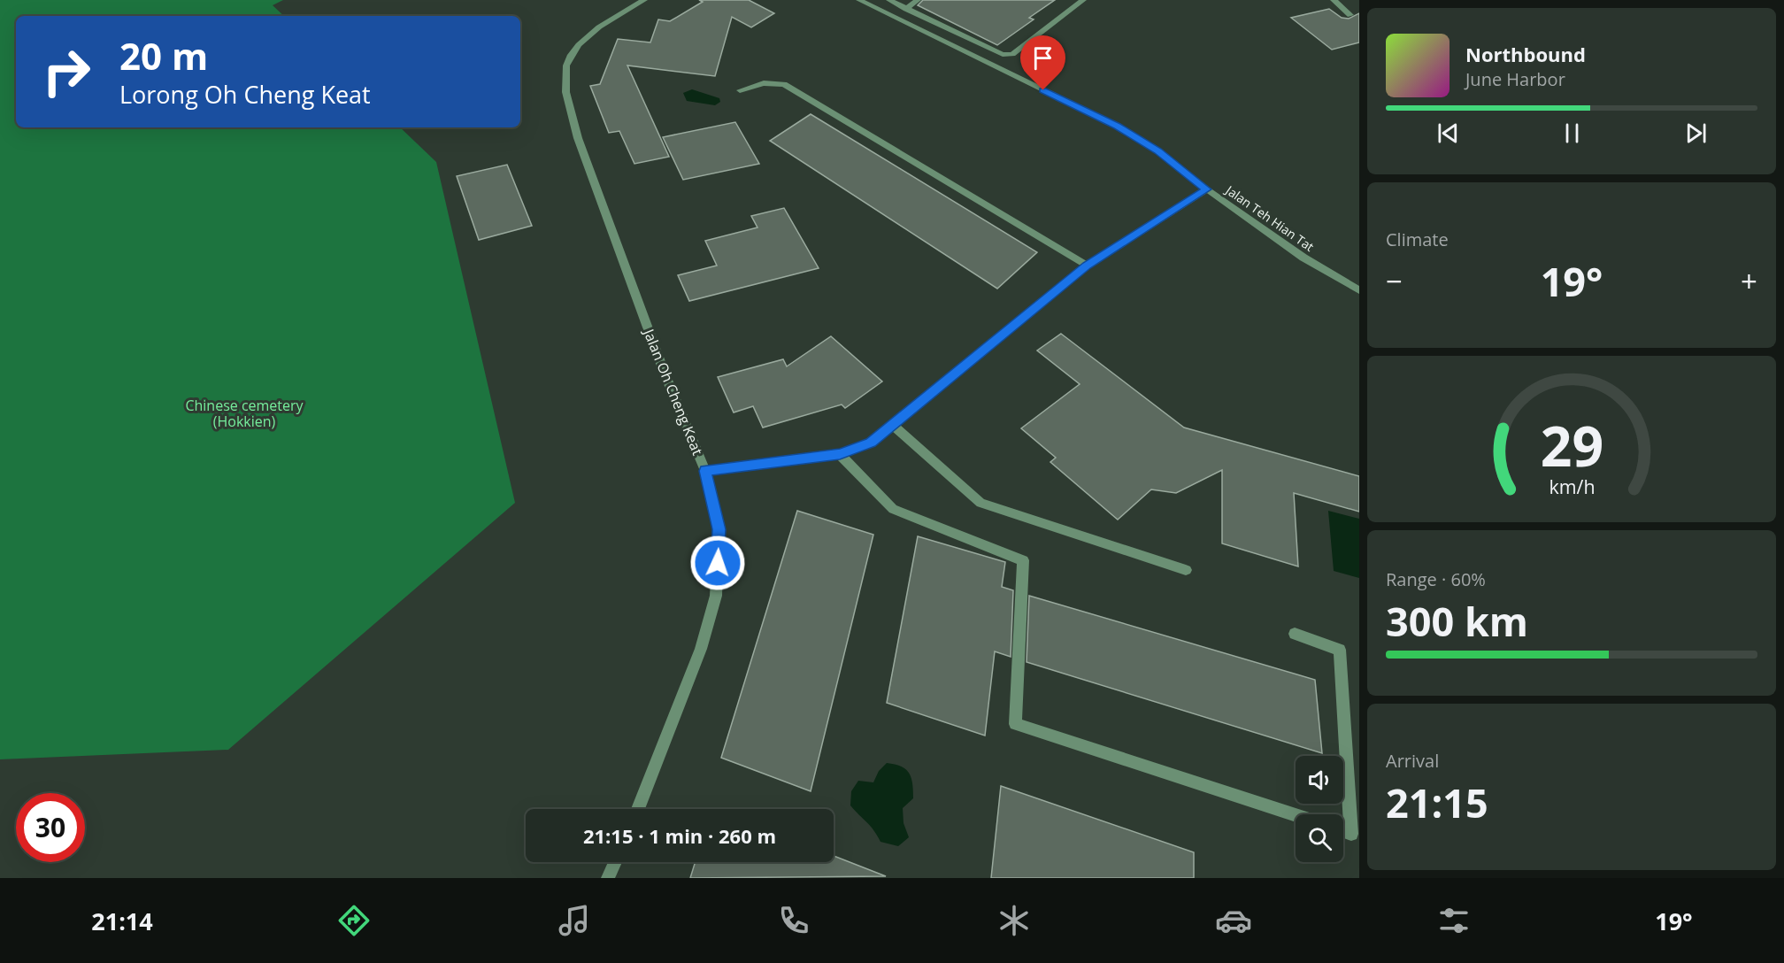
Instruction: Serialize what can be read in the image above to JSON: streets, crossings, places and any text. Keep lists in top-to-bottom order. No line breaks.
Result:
{"streets":{"street":["Jalan Teh Hian Tat","Jalan Oh Cheng Keat"]},"parks":["Chinese cemetery (Hokkien)"],"page":{"turn":["20 m","Lorong Oh Cheng Keat"],"song":["Northbound","June Harbor"],"tile":["Climate",["Range · 60%","300 km"],["Arrival","21:15"]],"heat":["−","19°","+"],"limit":"30","trip":"21:15 · 1 min · 260 m","tabs":["21:14","19°"],"gauge":["29","km/h"]}}
